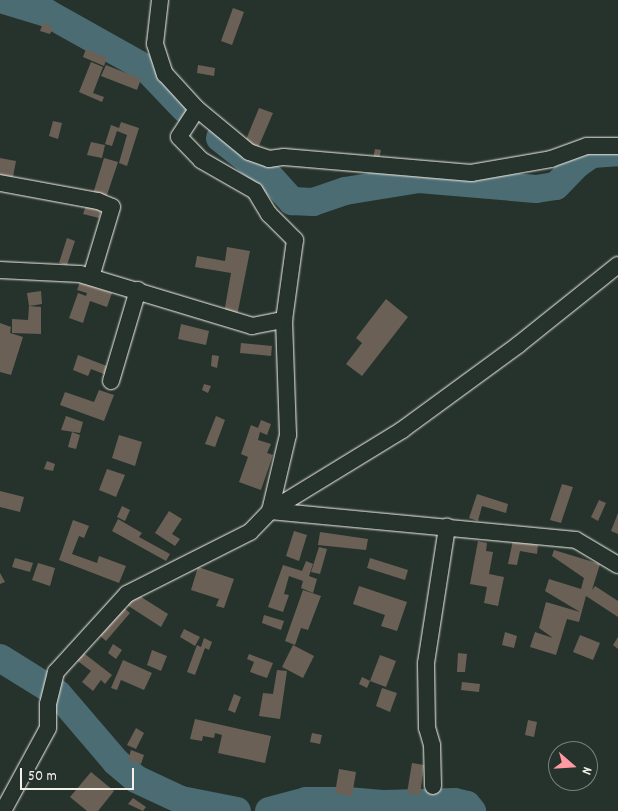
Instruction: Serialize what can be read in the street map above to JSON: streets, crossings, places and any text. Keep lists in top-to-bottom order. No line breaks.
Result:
{"scale_bar":"50 m","north":"right"}
